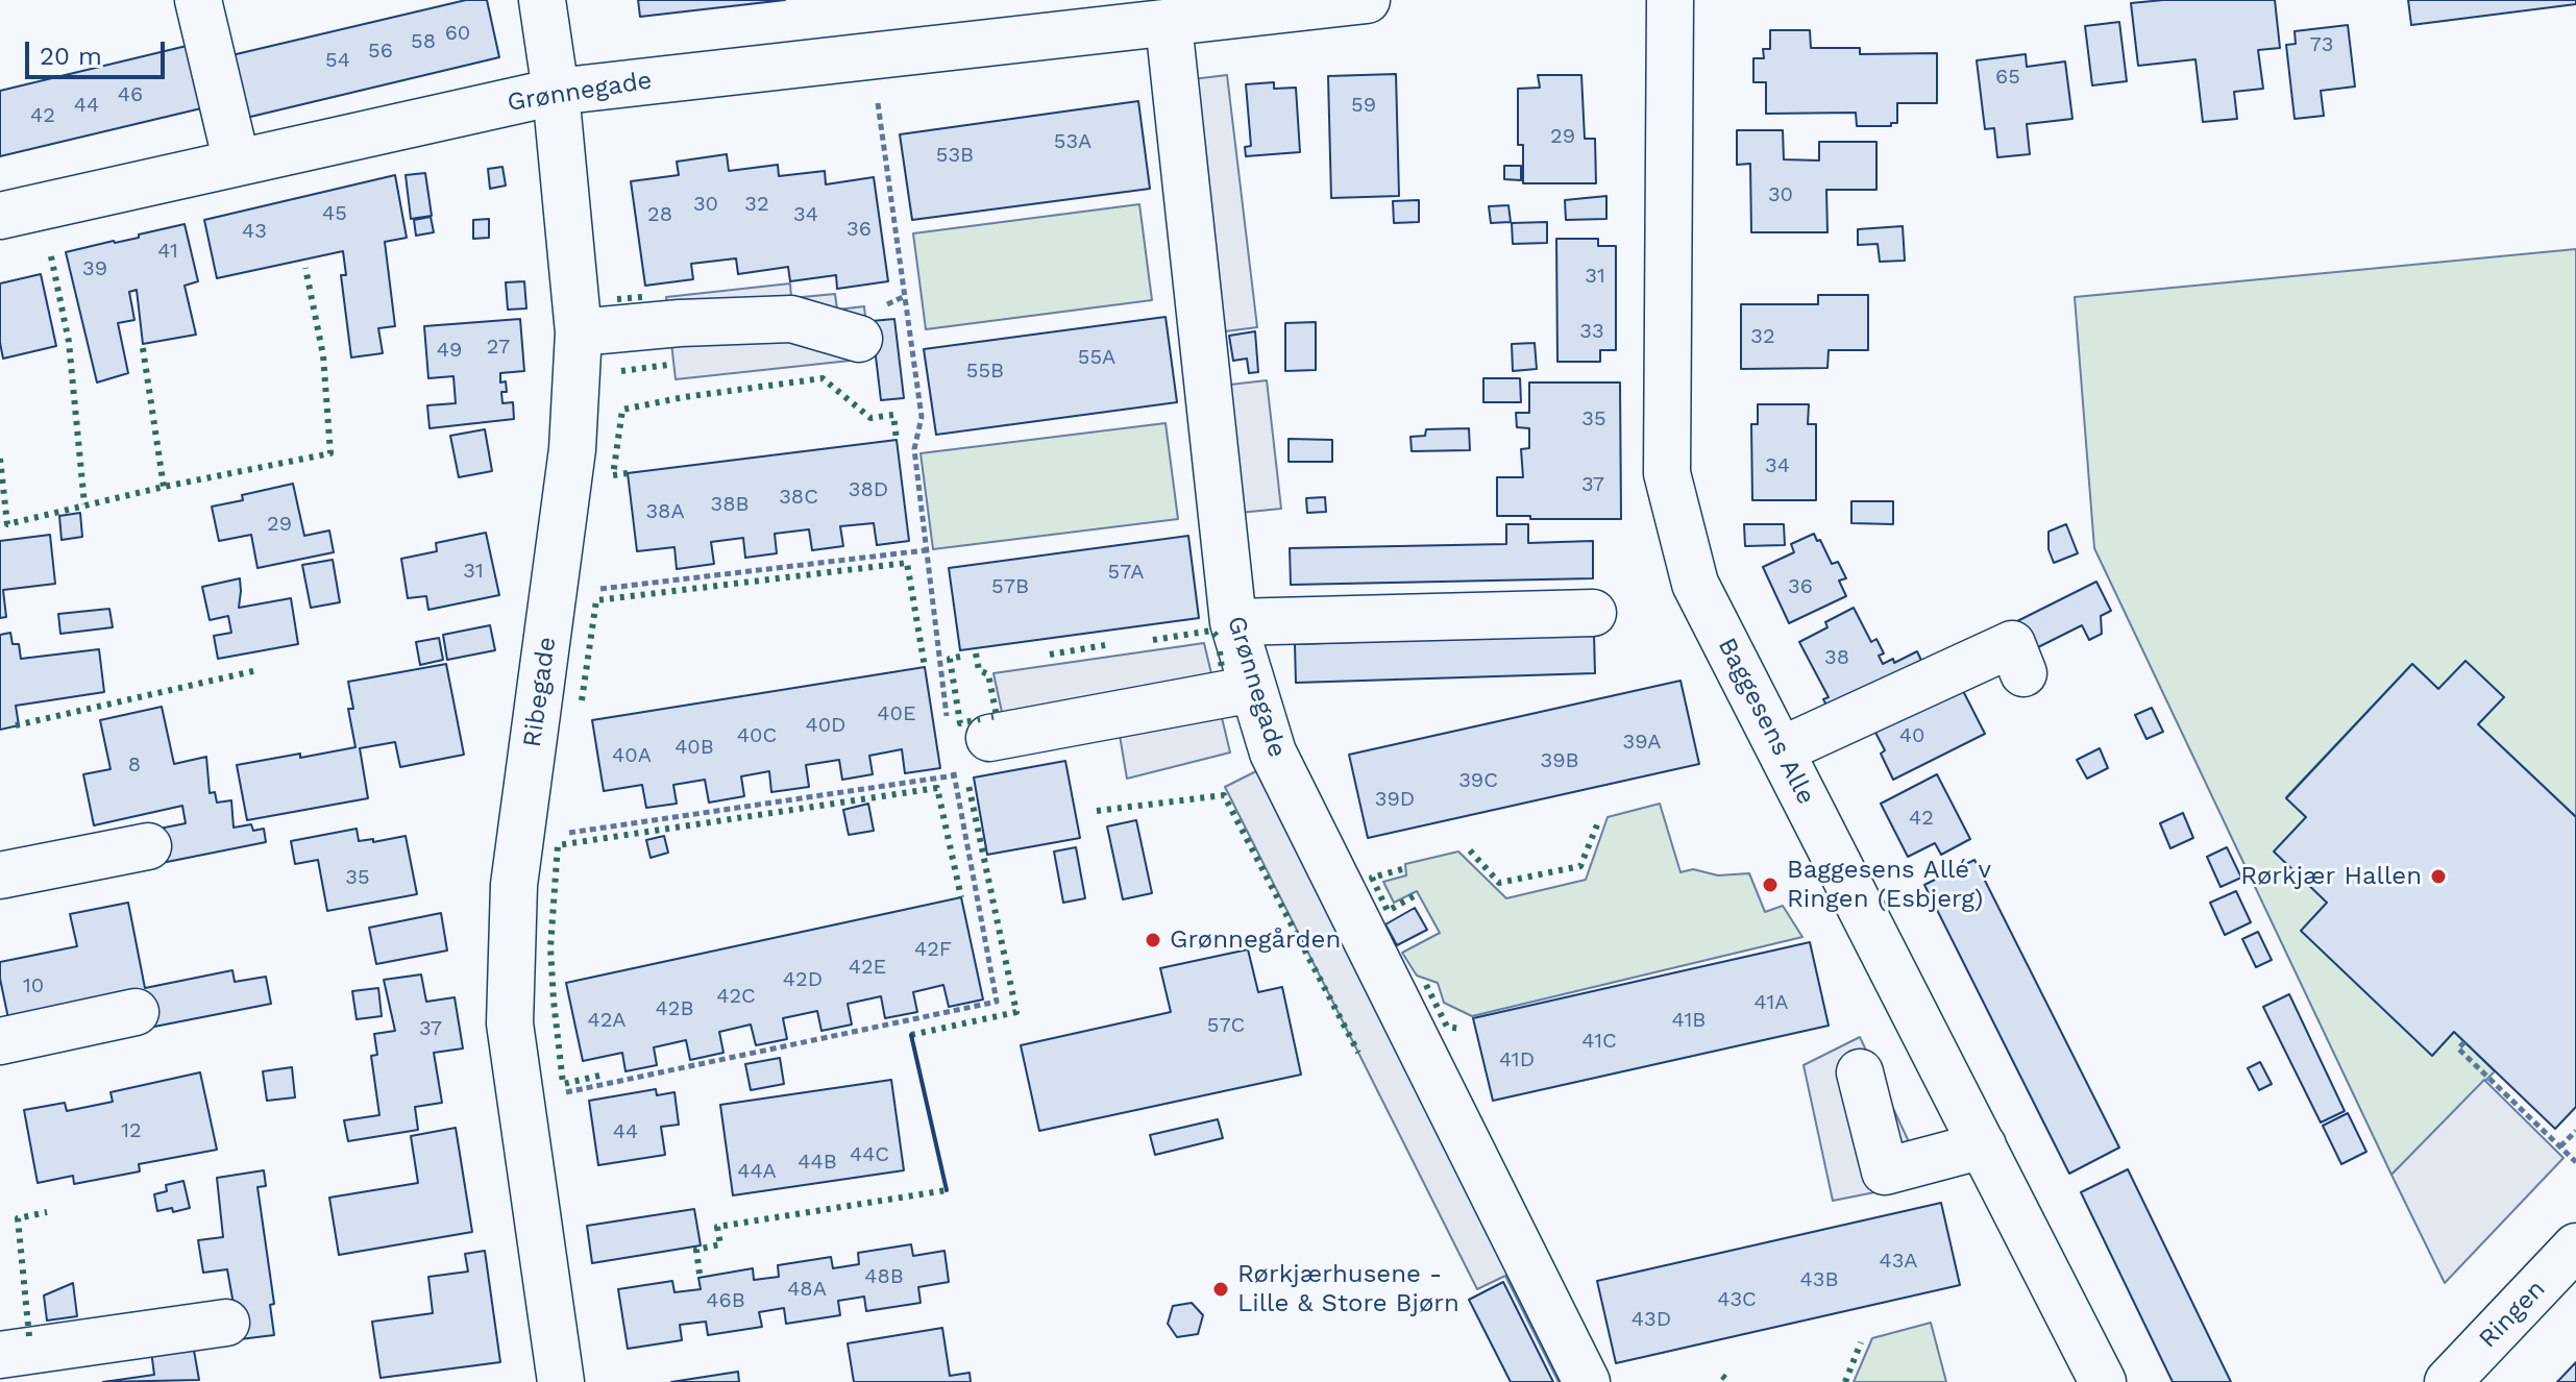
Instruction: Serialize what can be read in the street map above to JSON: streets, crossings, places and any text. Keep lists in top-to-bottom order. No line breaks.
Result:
{"streets":{"street":["Grønnegade","Ribegade","Baggesens Alle","Ringen"]},"crossings":[["Grønnegade","Ribegade"]],"places":["Rørkjær Hallen","Baggesens Allé v Ringen (Esbjerg)","Grønnegården","Rørkjærhusene - Lille & Store Bjørn"],"house_numbers":["60","58","73","56","54","65","46","44","59","42","29","53A","53B","30","30","32","45","28","34","36","43","41","39","31","33","32","27","49","55A","55B","35","34","37","38D","38C","38B","38A","29","31","57A","57B","36","38","40E","40D","40C","40","39A","40B","40A","39B","8","39C","39D","42","35","42F","42E","42D","10","42C","41A","42B","42A","41B","57C","37","41C","41D","12","44","44C","44B","44A","43A","48B","43B","48A","43C","46B","43D"],"scale_bar":"20 m"}
